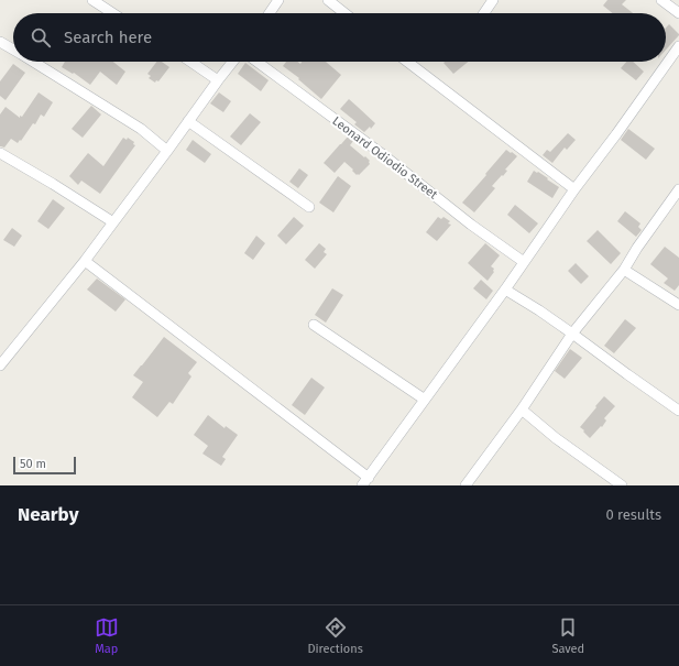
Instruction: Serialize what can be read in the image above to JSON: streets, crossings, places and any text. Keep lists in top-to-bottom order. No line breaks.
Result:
{"streets":{"street":["Leonard Odiodio Street"]},"scale_bar":"50 m","page":{"search":"Search here","scale":"50 m","heading":["Nearby","0 results"],"nav":["Map","Directions","Saved"]}}
